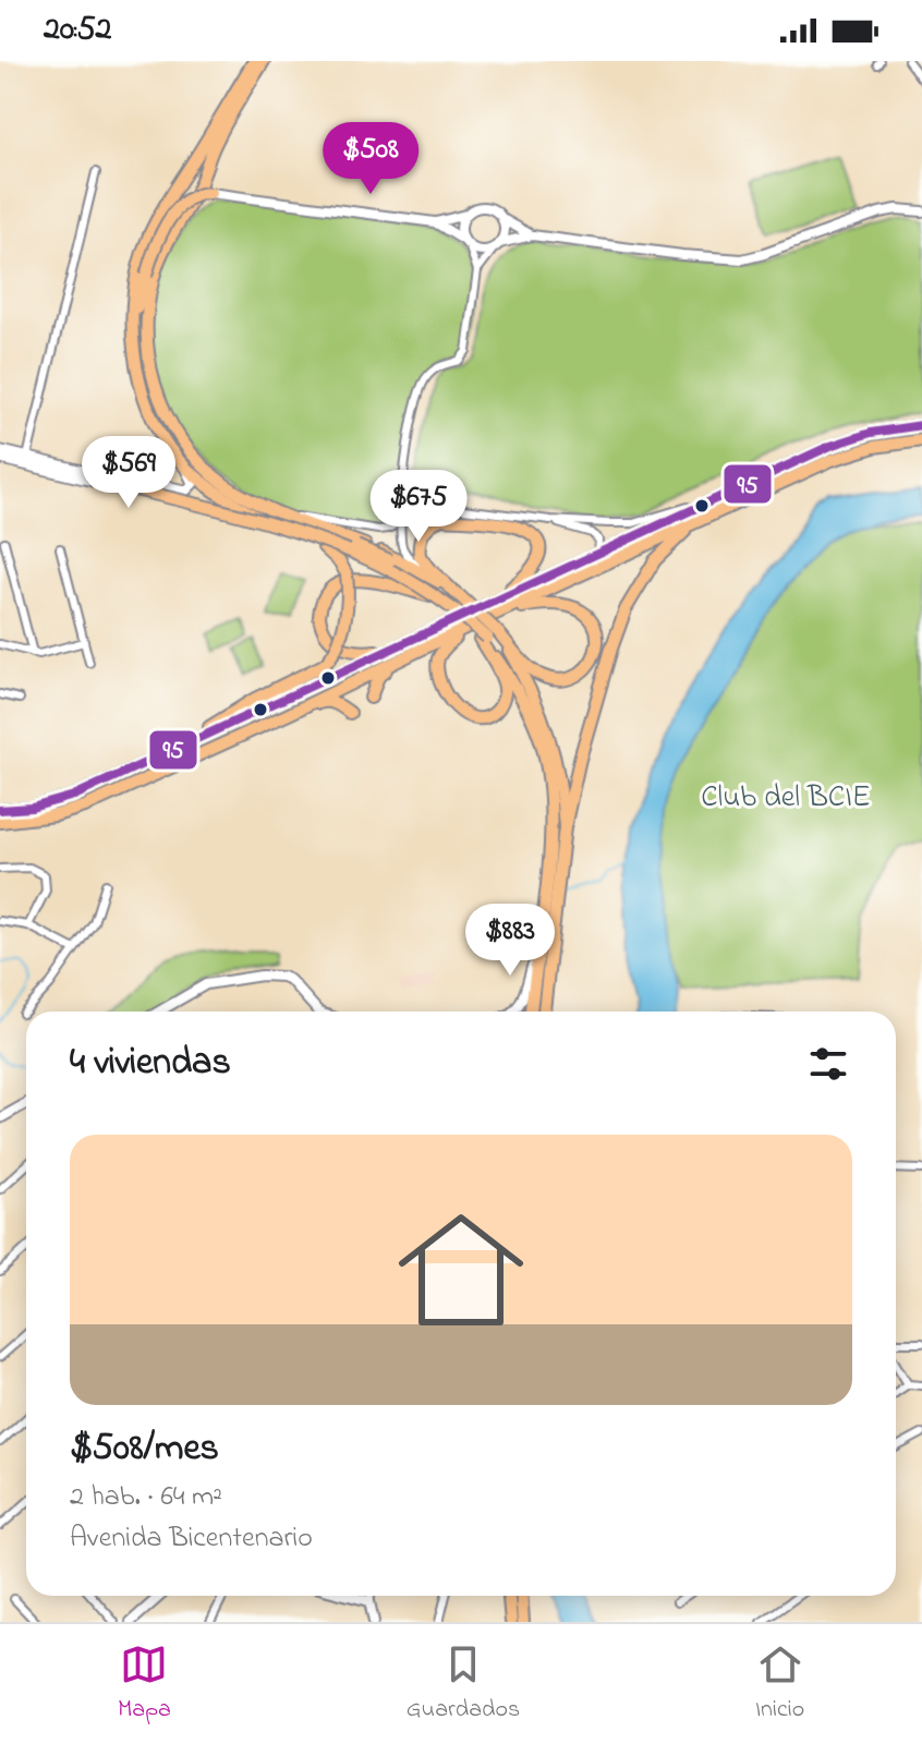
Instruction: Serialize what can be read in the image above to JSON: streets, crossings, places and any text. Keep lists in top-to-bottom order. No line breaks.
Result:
{"parks":["Club del BCIE"],"lines":["transit line 95"],"page":{"status":"20:52","price":["$508","$569","$675","$883"],"heading":"4 viviendas","list":[{"name":"$508/mes","note":"2 hab. · 64 m² · Avenida Bicentenario"}],"tabs":["Mapa","Guardados","Inicio"]}}
